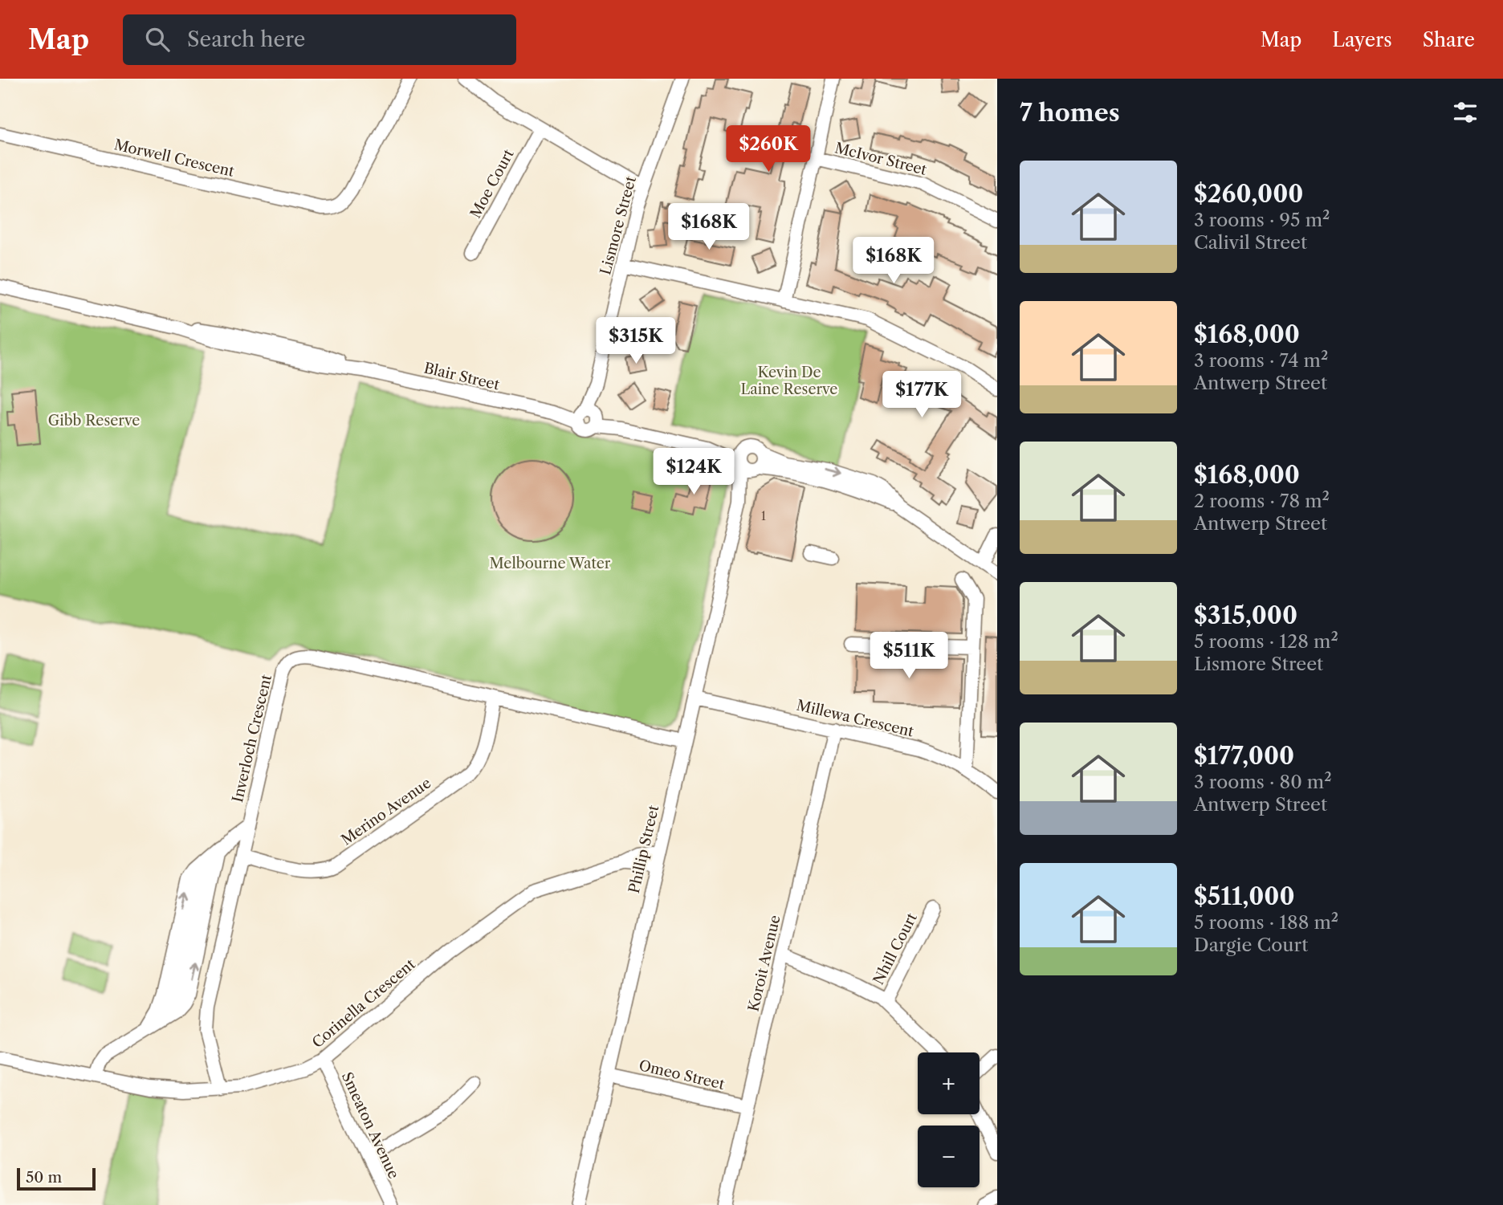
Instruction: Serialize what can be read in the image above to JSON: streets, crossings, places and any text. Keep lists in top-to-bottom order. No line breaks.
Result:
{"streets":{"street":["Morwell Crescent","McIvor Street","Moe Court","Lismore Street","Blair Street","Millewa Crescent","Inverloch Crescent","Merino Avenue","Phillip Street","Nhill Court","Koroit Avenue","Corinella Crescent","Omeo Street","Smeaton Avenue"]},"crossings":[["Lismore Street","Blair Street"],["Blair Street","Phillip Street"],["Millewa Crescent","Phillip Street"],["Millewa Crescent","Koroit Avenue"],["Inverloch Crescent","Merino Avenue"],["Inverloch Crescent","Phillip Street"],["Inverloch Crescent","Corinella Crescent"],["Phillip Street","Corinella Crescent"],["Phillip Street","Omeo Street"],["Koroit Avenue","Omeo Street"],["Corinella Crescent","Smeaton Avenue"]],"parks":["Kevin De Laine Reserve","Gibb Reserve","Melbourne Water"],"house_numbers":["1"],"scale_bar":"50 m","page":{"header":"Map","search":"Search here","nav":["Map","Layers","Share"],"heading":"7 homes","price":["$260K","$168K","$168K","$315K","$177K","$124K","$511K"],"list":[{"name":"$260,000","note":"3 rooms · 95 m² · Calivil Street"},{"name":"$168,000","note":"3 rooms · 74 m² · Antwerp Street"},{"name":"$168,000","note":"2 rooms · 78 m² · Antwerp Street"},{"name":"$315,000","note":"5 rooms · 128 m² · Lismore Street"},{"name":"$177,000","note":"3 rooms · 80 m² · Antwerp Street"},{"name":"$511,000","note":"5 rooms · 188 m² · Dargie Court"}],"map_buttons":["+","−"],"scale":"50 m"}}
